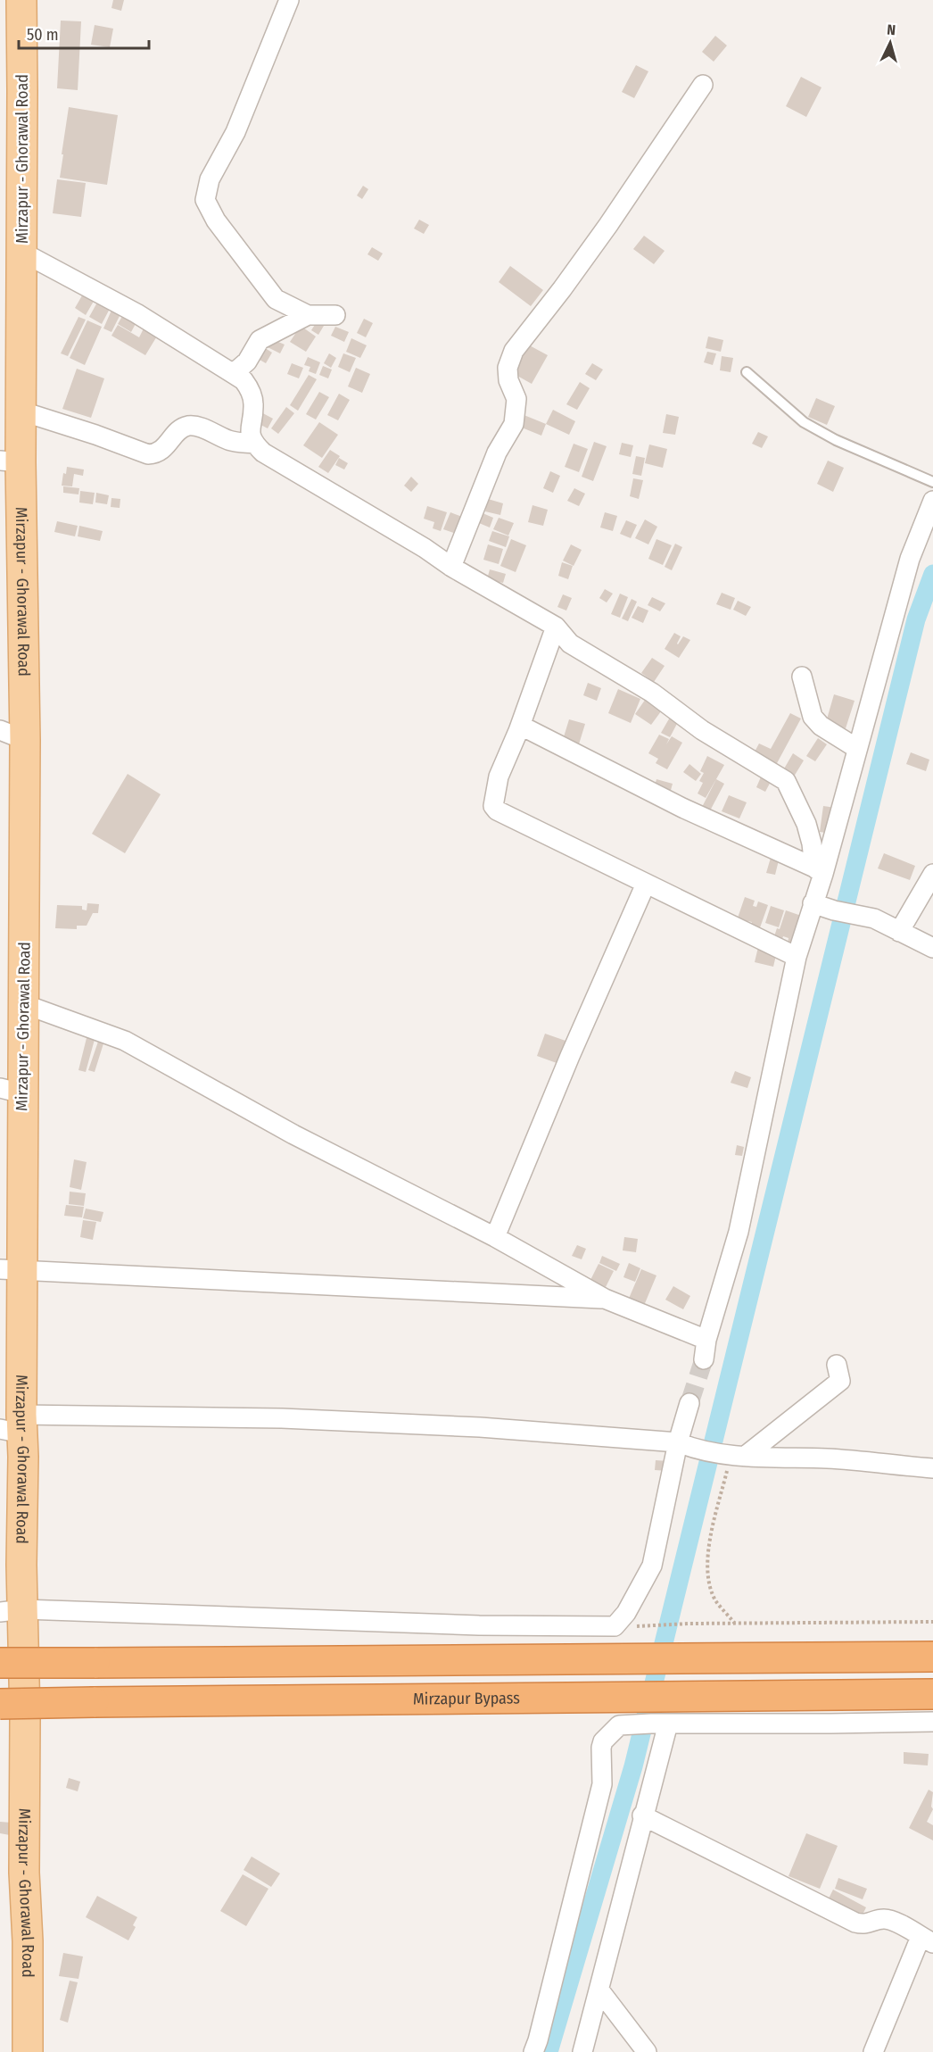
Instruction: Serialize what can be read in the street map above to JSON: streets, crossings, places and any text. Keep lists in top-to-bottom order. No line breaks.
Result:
{"streets":{"highway":["Mirzapur Bypass"],"main road":["Mirzapur - Ghorawal Road"]},"scale_bar":"50 m","north":"top"}
